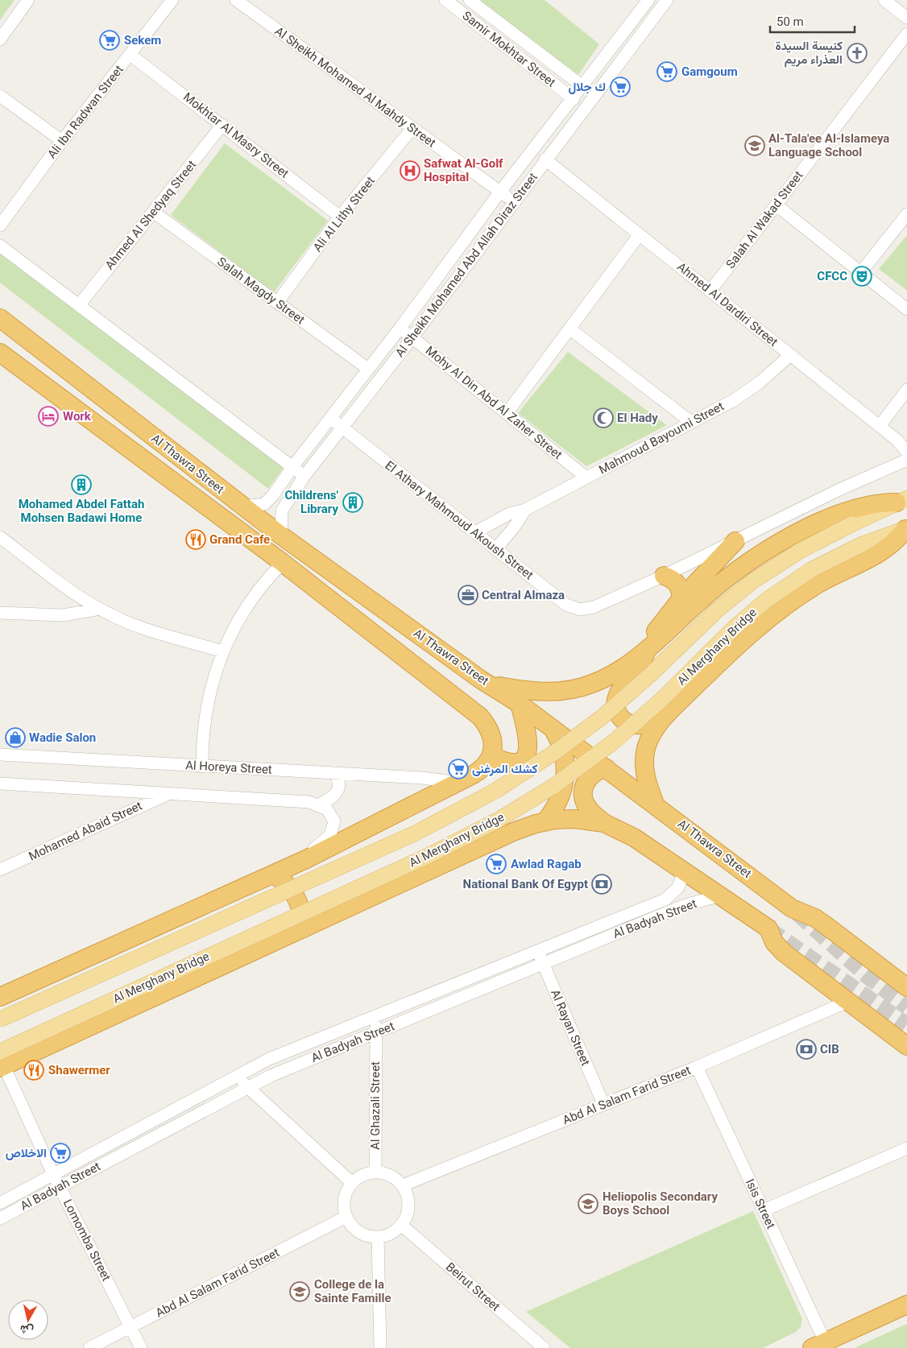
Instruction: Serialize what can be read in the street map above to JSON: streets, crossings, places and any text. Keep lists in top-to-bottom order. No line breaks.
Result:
{"streets":{"highway":["Al Thawra Street"],"main road":["Al Merghany Bridge"],"street":["Samir Mokhtar Street","Al Sheikh Mohamed Al Mahdy Street","Ali Ibn Radwan Street","Mokhtar Al Masry Street","Ali Al Lithy Street","Ahmed Al Shedyaq Street","Salah Al Wakad Street","Al Sheikh Mohamed Abd Allah Diraz Street","Salah Magdy Street","Ahmed Al Dardiri Street","Mohy Al Din Abd Al Zaher Street","Mahmoud Bayoumi Street","El Athary Mahmoud Akoush Street","Al Horeya Street","Mohamed Abaid Street","Al Badyah Street","Al Rayan Street","Abd Al Salam Farid Street","Al Ghazali Street","Isis Street","Lomomba Street","Beirut Street"]},"crossings":[["Samir Mokhtar Street","Al Sheikh Mohamed Abd Allah Diraz Street"],["Al Sheikh Mohamed Al Mahdy Street","Ali Al Lithy Street"],["Al Sheikh Mohamed Al Mahdy Street","Al Sheikh Mohamed Abd Allah Diraz Street"],["Ali Ibn Radwan Street","Mokhtar Al Masry Street"],["Mokhtar Al Masry Street","Ali Al Lithy Street"],["Mokhtar Al Masry Street","Ahmed Al Shedyaq Street"],["Ali Al Lithy Street","Salah Magdy Street"],["Ahmed Al Shedyaq Street","Salah Magdy Street"],["Salah Al Wakad Street","Ahmed Al Dardiri Street"],["Al Sheikh Mohamed Abd Allah Diraz Street","Salah Magdy Street"],["Al Sheikh Mohamed Abd Allah Diraz Street","Ahmed Al Dardiri Street"],["Al Sheikh Mohamed Abd Allah Diraz Street","Mohy Al Din Abd Al Zaher Street"],["Al Sheikh Mohamed Abd Allah Diraz Street","Al Thawra Street"],["Al Sheikh Mohamed Abd Allah Diraz Street","El Athary Mahmoud Akoush Street"],["Ahmed Al Dardiri Street","Mahmoud Bayoumi Street"],["Mohy Al Din Abd Al Zaher Street","Mahmoud Bayoumi Street"],["Mahmoud Bayoumi Street","El Athary Mahmoud Akoush Street"],["Al Merghany Bridge","Lomomba Street"],["Al Badyah Street","Al Rayan Street"],["Al Badyah Street","Al Ghazali Street"],["Al Badyah Street","Lomomba Street"],["Al Rayan Street","Abd Al Salam Farid Street"],["Abd Al Salam Farid Street","Al Ghazali Street"],["Abd Al Salam Farid Street","Isis Street"],["Abd Al Salam Farid Street","Lomomba Street"],["Abd Al Salam Farid Street","Beirut Street"],["Al Ghazali Street","Beirut Street"]],"places":{"supermarket":["Sekem","Gamgoum","ك جلال","كشك المرغنى","Awlad Ragab","الاخلاص"],"church":["كنيسة السيدة العذراء مريم"],"school or university":["Al-Tala'ee Al-Islameya Language School","Heliopolis Secondary Boys School","College de la Sainte Famille"],"hospital":["Safwat Al-Golf Hospital"],"theatre":["CFCC"],"hotel":["Work"],"mosque":["El Hady"],"building":["Mohamed Abdel Fattah Mohsen Badawi Home","Childrens' Library"],"restaurant":["Grand Cafe","Shawermer"],"office":["Central Almaza"],"shop":["Wadie Salon"],"bank":["National Bank Of Egypt","CIB"]},"scale_bar":"50 m","north":"bottom"}
